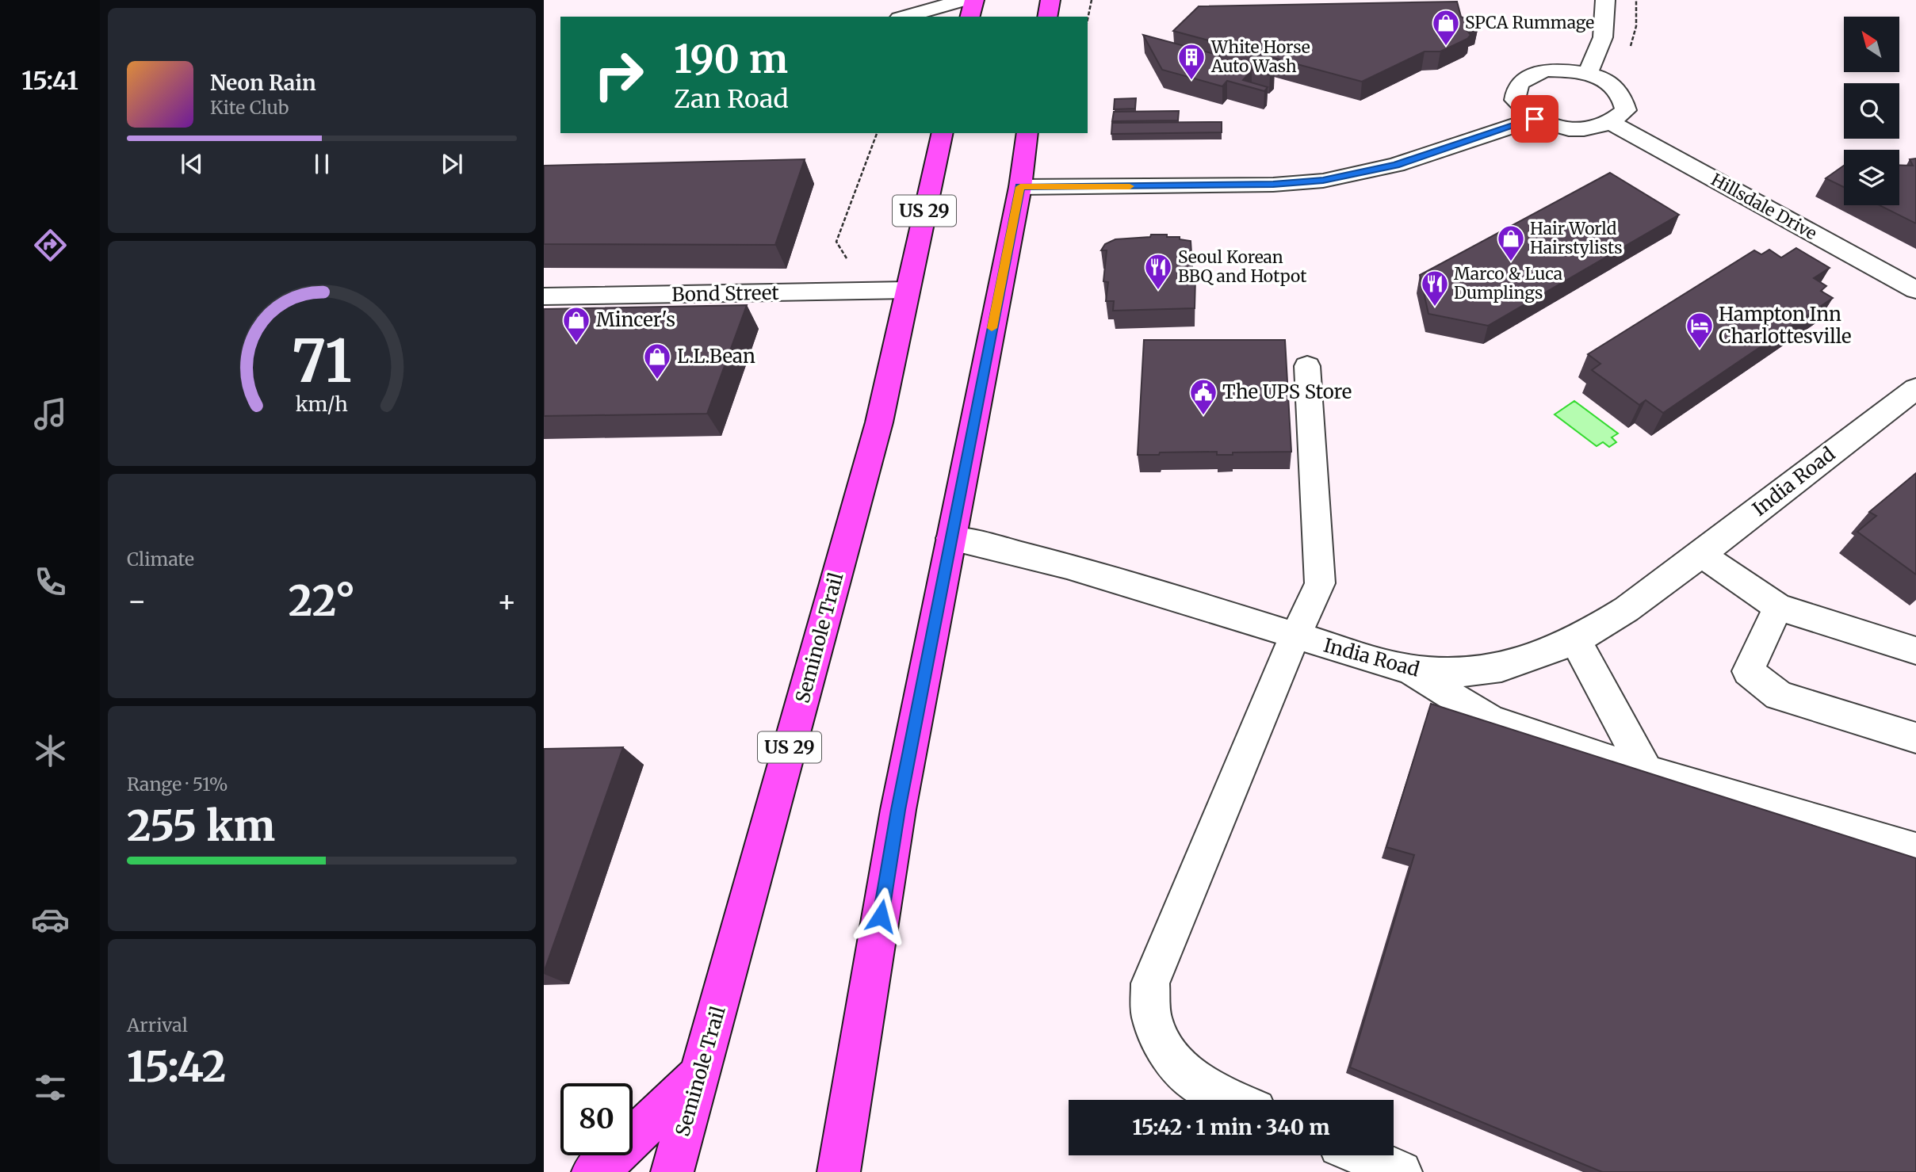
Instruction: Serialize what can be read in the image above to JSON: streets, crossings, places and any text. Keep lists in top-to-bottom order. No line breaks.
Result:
{"streets":{"highway":["US 29","Seminole Trail"],"street":["Hillsdale Drive","Bond Street","India Road"]},"crossings":[["Bond Street","Seminole Trail"]],"places":{"shop":["SPCA Rummage","Hair World Hairstylists","Mincer's","L.L.Bean"],"building":["White Horse Auto Wash"],"restaurant":["Seoul Korean BBQ and Hotpot","Marco & Luca Dumplings"],"hotel":["Hampton Inn Charlottesville"],"public building":["The UPS Store"]},"north":"top left","page":{"tabs":"15:41","turn":["190 m","Zan Road"],"song":["Neon Rain","Kite Club"],"tile":["Climate",["Range · 51%","255 km"],["Arrival","15:42"]],"heat":["−","22°","+"],"limit":"80","trip":"15:42 · 1 min · 340 m","gauge":["71","km/h"]}}
